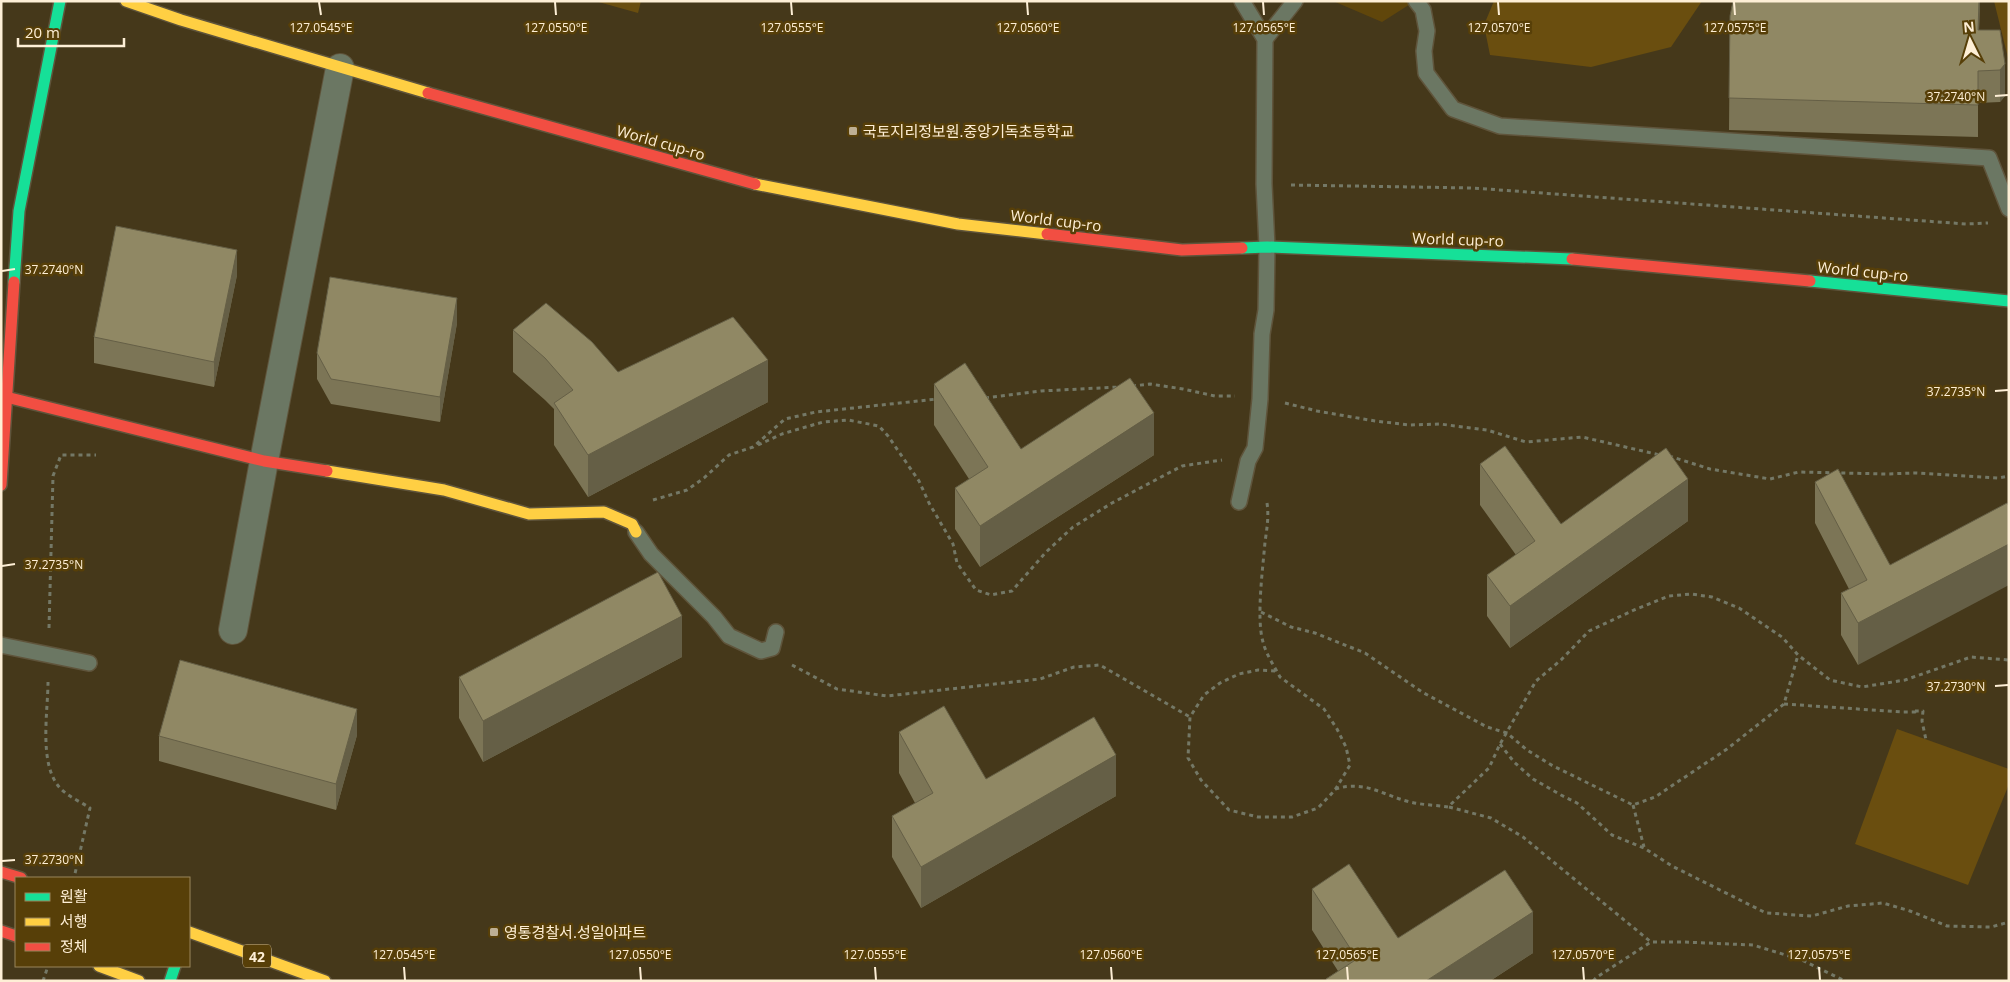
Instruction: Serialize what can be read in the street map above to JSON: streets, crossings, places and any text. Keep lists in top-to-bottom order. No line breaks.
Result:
{"streets":{"street":["World cup-ro","42"]},"places":{"transit":["국토지리정보원.중앙기독초등학교","영통경찰서.성일아파트"]},"legend":["원활","서행","정체"],"scale_bar":"20 m","north":"top","coordinates":["127.0545°E","127.0550°E","127.0555°E","127.0560°E","127.0565°E","127.0570°E","127.0575°E","37.2740°N","37.2735°N","37.2730°N"]}
